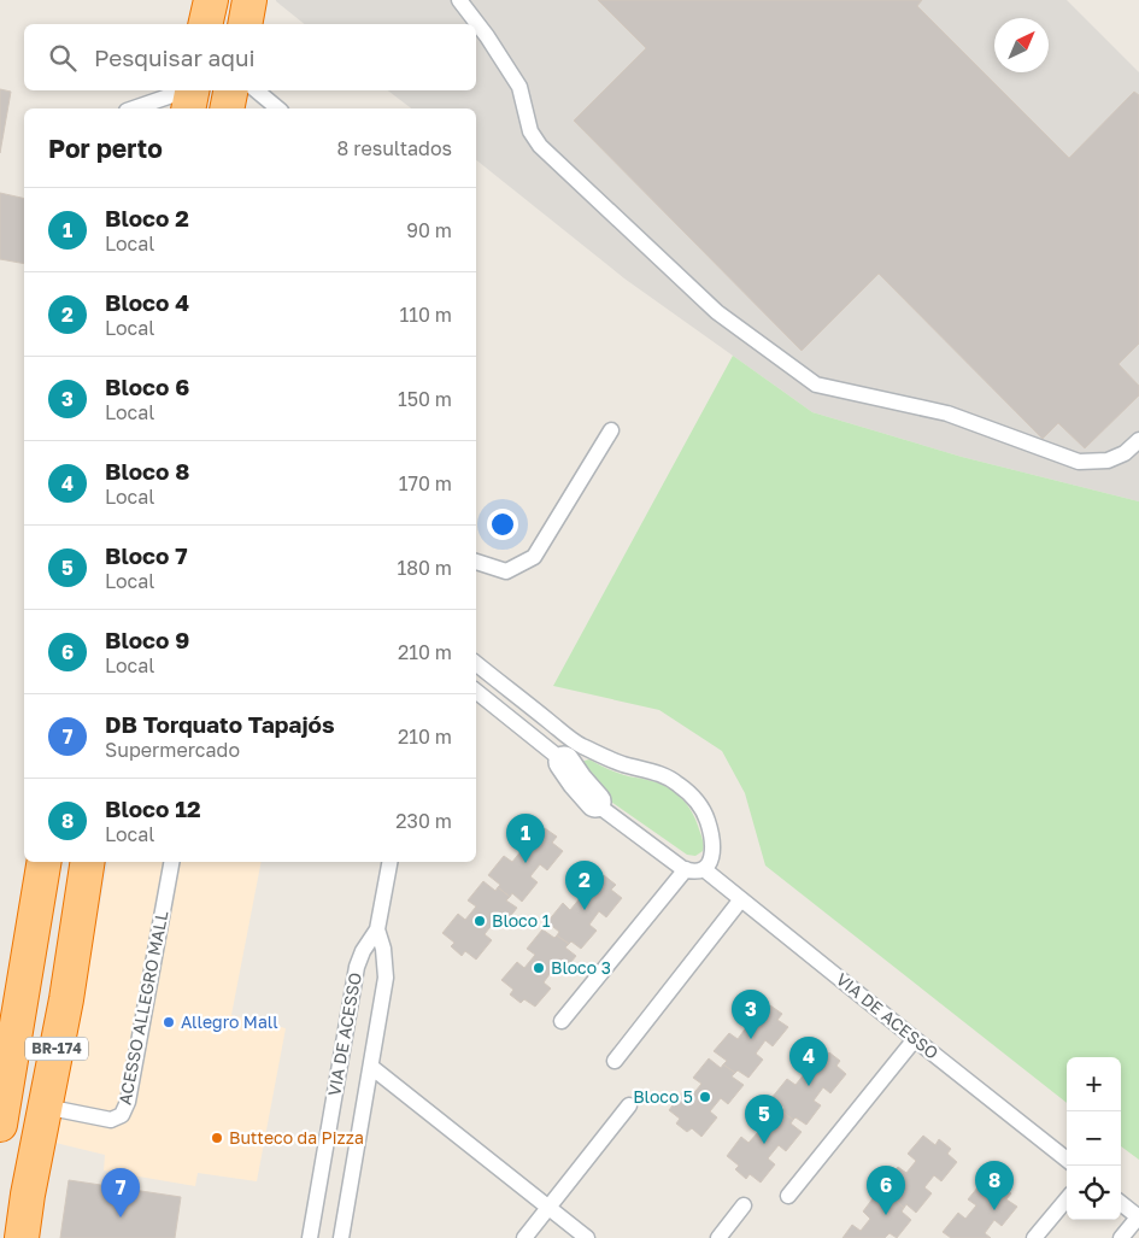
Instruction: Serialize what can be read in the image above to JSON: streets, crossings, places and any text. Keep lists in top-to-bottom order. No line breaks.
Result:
{"streets":{"highway":["BR-174"],"lane":["ACESSO ALLEGRO MALL","VIA DE ACESSO"]},"crossings":[["ACESSO ALLEGRO MALL","BR-174"]],"places":["Bloco 1","Bloco 3","Allegro Mall","Bloco 5","Butteco da Pizza"],"north":"top right","page":{"search":"Pesquisar aqui","heading":["Por perto","8 resultados"],"list":[{"mark":"1","name":"Bloco 2","note":"Local","value":"90 m"},{"mark":"2","name":"Bloco 4","note":"Local","value":"110 m"},{"mark":"3","name":"Bloco 6","note":"Local","value":"150 m"},{"mark":"4","name":"Bloco 8","note":"Local","value":"170 m"},{"mark":"5","name":"Bloco 7","note":"Local","value":"180 m"},{"mark":"6","name":"Bloco 9","note":"Local","value":"210 m"},{"mark":"7","name":"DB Torquato Tapajós","note":"Supermercado","value":"210 m"},{"mark":"8","name":"Bloco 12","note":"Local","value":"230 m"}],"pins":["1","2","3","4","5","8","6","7"],"map_buttons":["+","−"]}}
